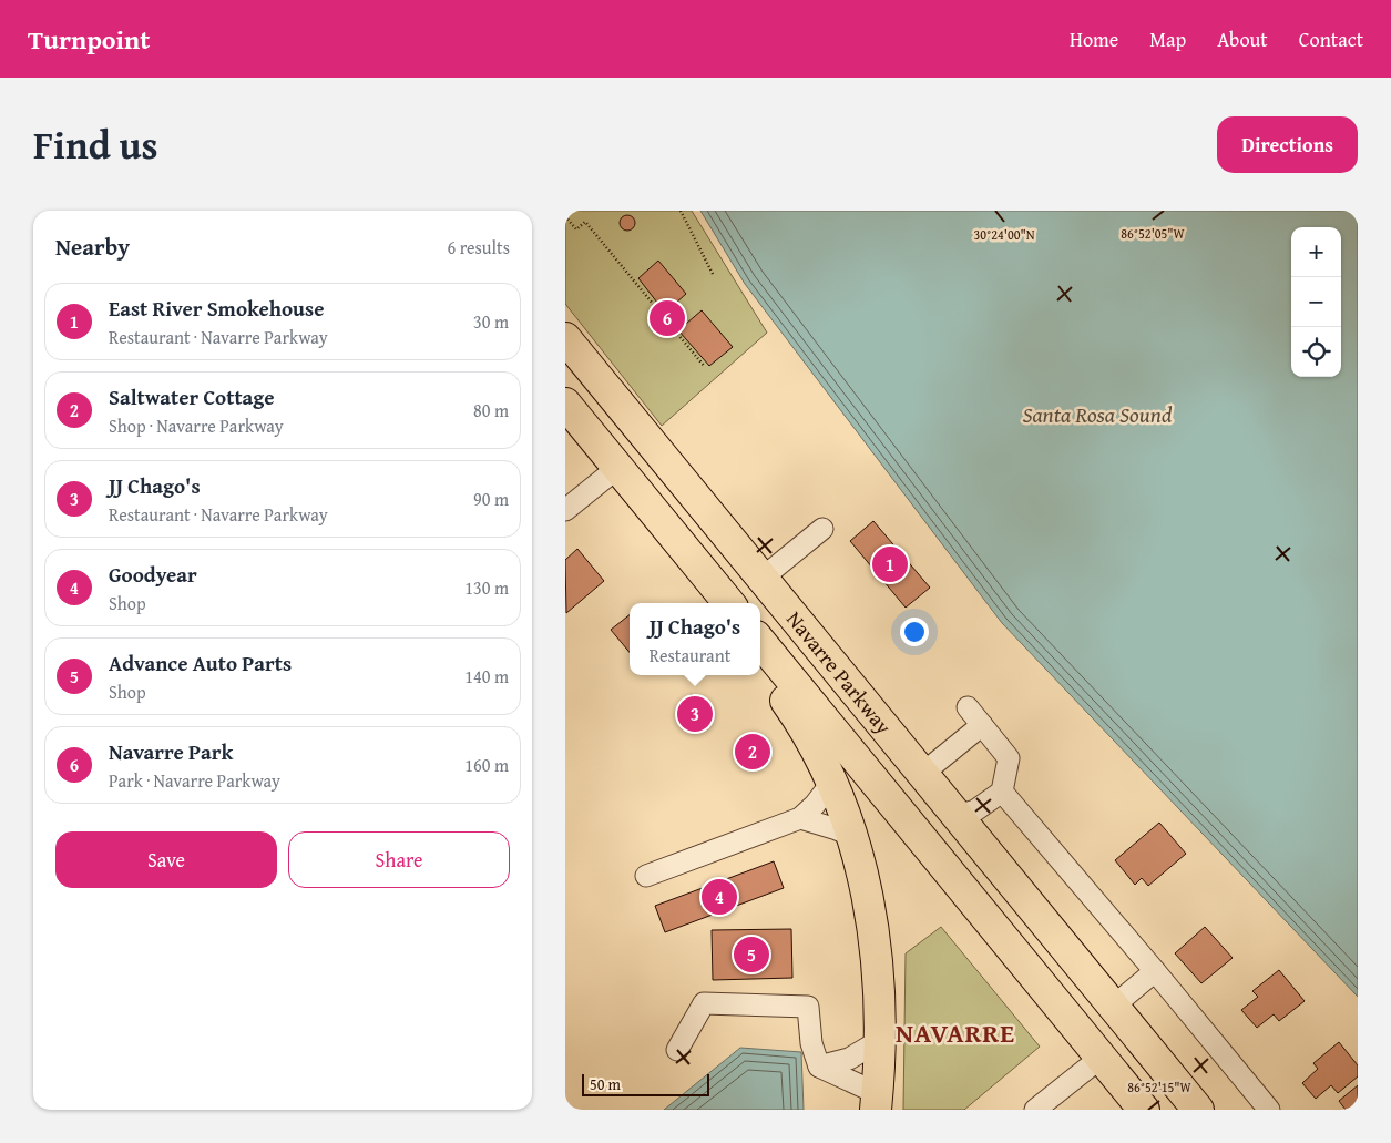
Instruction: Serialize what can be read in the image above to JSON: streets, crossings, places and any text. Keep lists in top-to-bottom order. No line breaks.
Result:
{"streets":{"highway":["Navarre Parkway"]},"districts":["NAVARRE"],"water":["Santa Rosa Sound"],"scale_bar":"50 m","page":{"header":"Turnpoint","nav":["Home","Map","About","Contact"],"title":"Find us","buttons":["Directions",["Save","Share"]],"heading":["Nearby","6 results"],"map_buttons":["+","−"],"list":[{"mark":"1","name":"East River Smokehouse","note":"Restaurant · Navarre Parkway","value":"30 m"},{"mark":"2","name":"Saltwater Cottage","note":"Shop · Navarre Parkway","value":"80 m"},{"mark":"3","name":"JJ Chago's","note":"Restaurant · Navarre Parkway","value":"90 m"},{"mark":"4","name":"Goodyear","note":"Shop","value":"130 m"},{"mark":"5","name":"Advance Auto Parts","note":"Shop","value":"140 m"},{"mark":"6","name":"Navarre Park","note":"Park · Navarre Parkway","value":"160 m"}],"pins":["6","1","3","2","4","5"],"popup":["JJ Chago's","Restaurant"],"scale":"50 m"},"coordinates":["86°52'05\"W","30°24'00\"N","86°52'15\"W"]}
